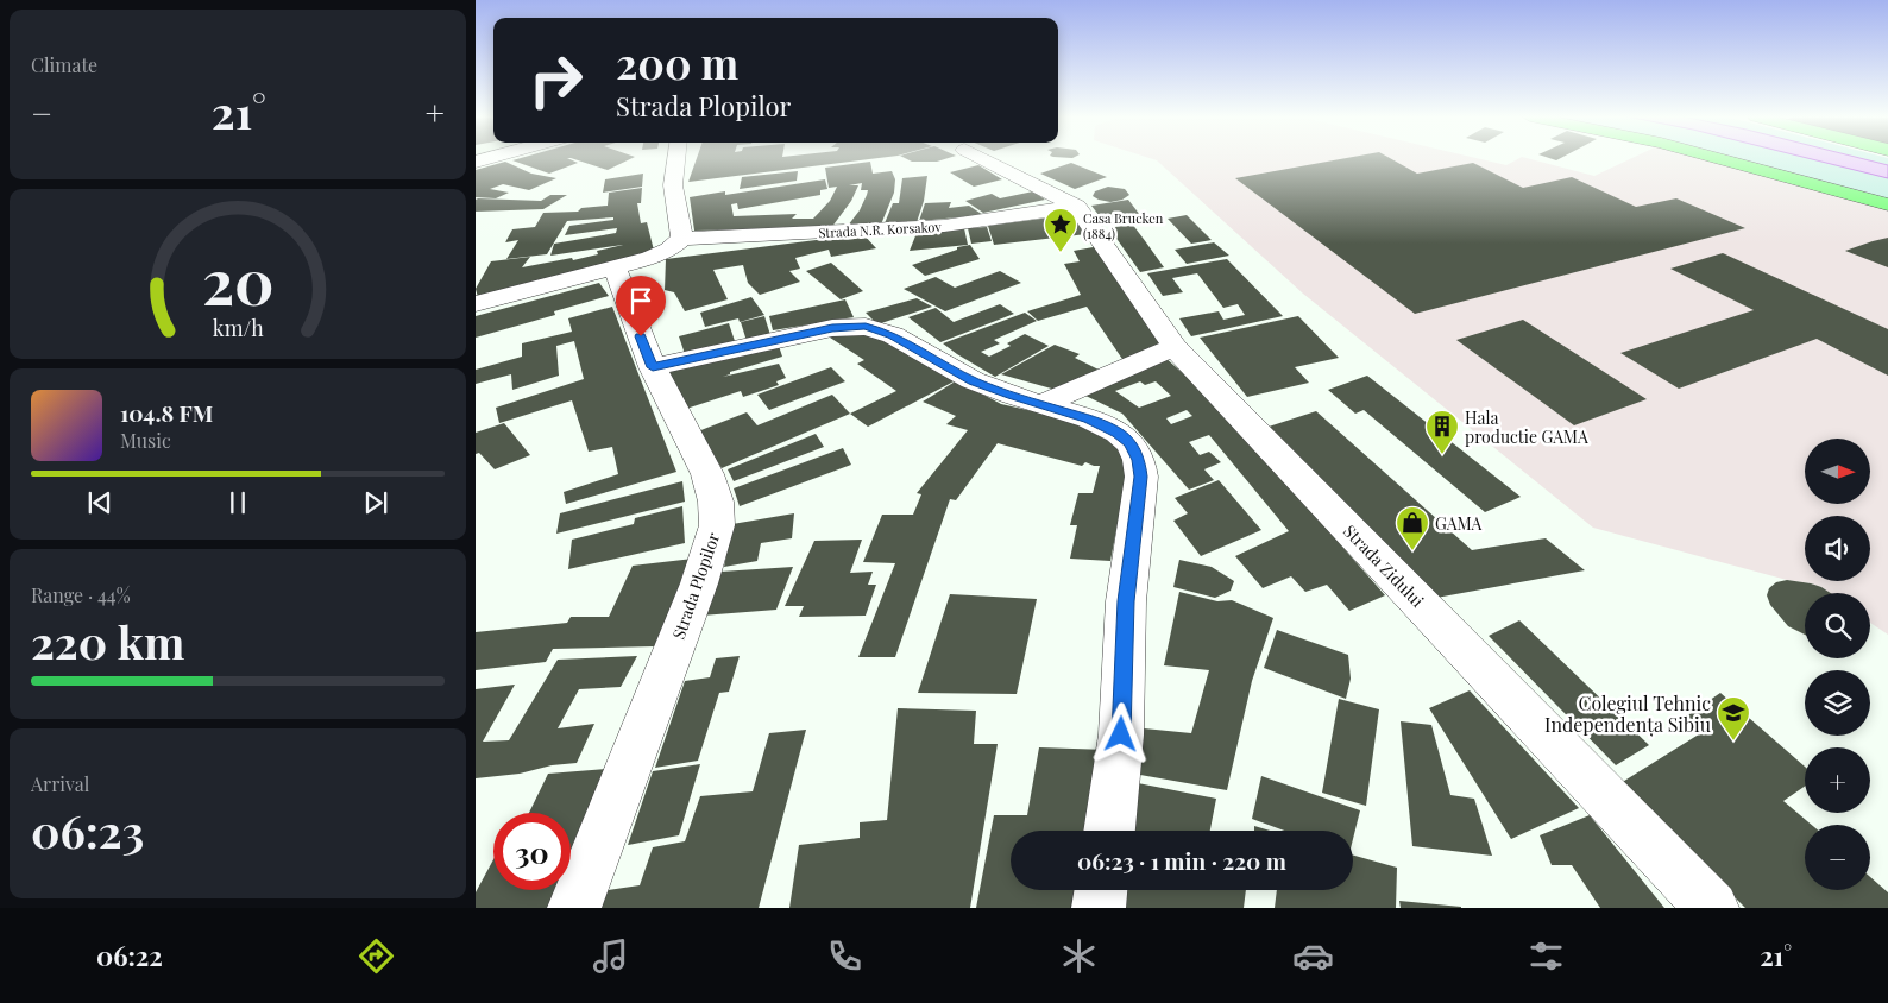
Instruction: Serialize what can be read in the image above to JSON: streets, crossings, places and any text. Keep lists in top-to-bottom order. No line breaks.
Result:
{"streets":{"street":["Strada N.R. Korsakov","Strada Zidului","Strada Plopilor"]},"crossings":[["Strada N.R. Korsakov","Strada Zidului"]],"places":{"place":["Casa Brucken (1884)"],"building":["Hala productie GAMA"],"shop":["GAMA"],"school or university":["Colegiul Tehnic Independența Sibiu"]},"north":"right","page":{"tile":["Climate",["Range · 44%","220 km"],["Arrival","06:23"]],"turn":["200 m","Strada Plopilor"],"heat":["−","21°","+"],"song":["104.8 FM","Music"],"map_buttons":["+","−"],"limit":"30","trip":"06:23 · 1 min · 220 m","tabs":["06:22","21°"],"gauge":["20","km/h"]}}
